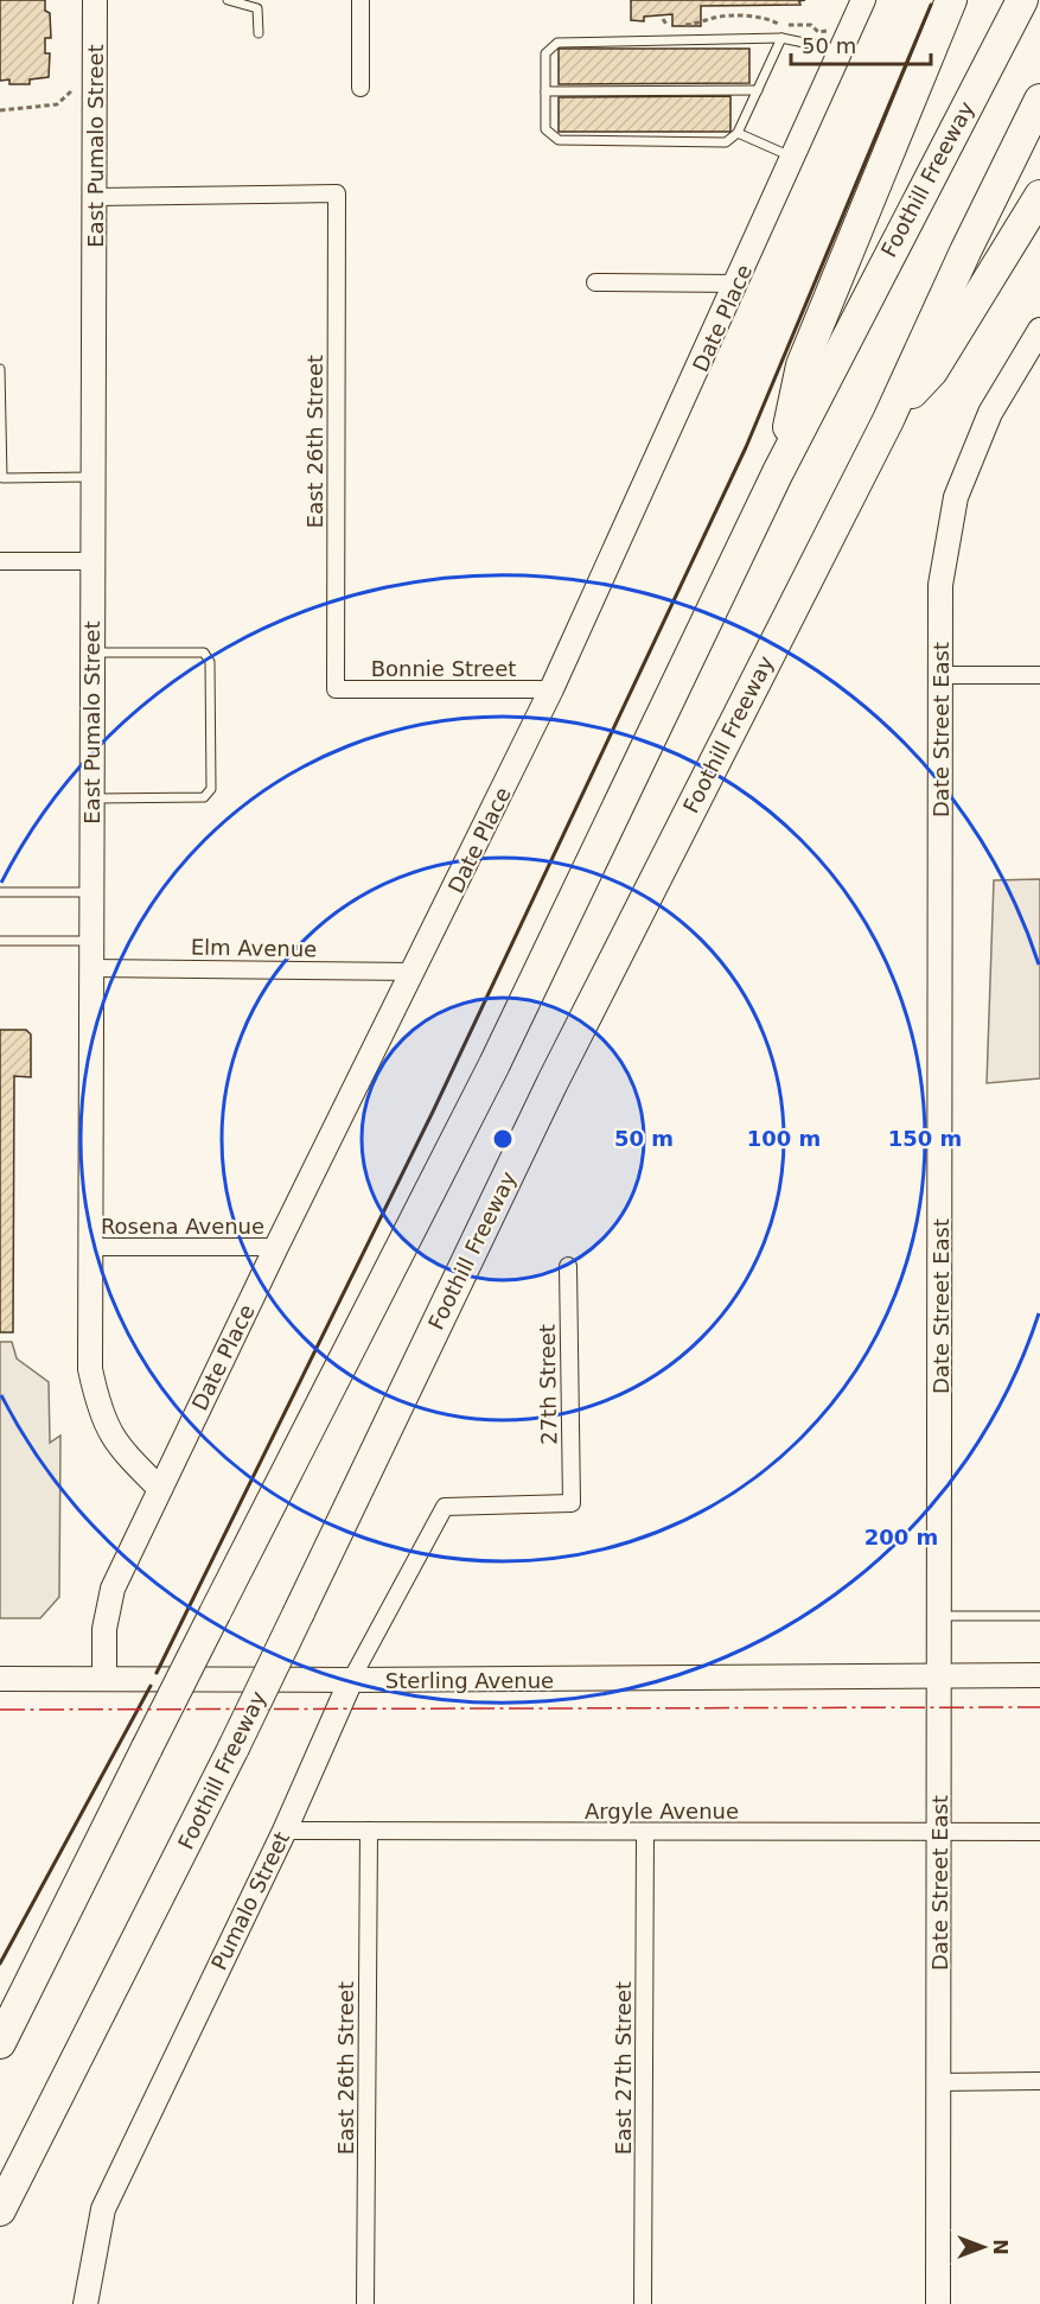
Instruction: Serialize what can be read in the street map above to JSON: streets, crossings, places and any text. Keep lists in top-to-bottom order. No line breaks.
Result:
{"streets":{"highway":["Foothill Freeway"],"street":["East Pumalo Street","Date Place","East 26th Street","Bonnie Street","Date Street East","Elm Avenue","Rosena Avenue","27th Street","Sterling Avenue","Argyle Avenue","Pumalo Street","East 27th Street"]},"crossings":[["East Pumalo Street","Date Place"],["East Pumalo Street","East 26th Street"],["East Pumalo Street","Elm Avenue"],["East Pumalo Street","Rosena Avenue"],["Date Place","Bonnie Street"],["Date Place","Elm Avenue"],["Date Place","Rosena Avenue"],["Date Place","Sterling Avenue"],["East 26th Street","Bonnie Street"],["East 26th Street","Argyle Avenue"],["Date Street East","Sterling Avenue"],["Date Street East","Argyle Avenue"],["27th Street","Pumalo Street"],["Sterling Avenue","Pumalo Street"],["Argyle Avenue","Pumalo Street"],["Argyle Avenue","East 27th Street"]],"scale_bar":"50 m","north":"right","rings":["50 m","100 m","150 m","200 m"]}
